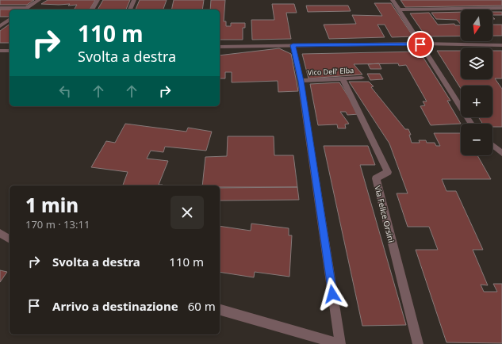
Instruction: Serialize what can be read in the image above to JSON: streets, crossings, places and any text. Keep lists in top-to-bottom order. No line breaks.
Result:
{"streets":{"street":["Vico Dell' Elba","Via Felice Orsini"]},"crossings":[["Vico Dell' Elba","Via Felice Orsini"]],"north":"bottom","page":{"map_buttons":["+","−"],"turn":["110 m","Svolta a destra"],"heading":["1 min","170 m · 13:11"],"list":[{"name":"Svolta a destra","value":"110 m"},{"name":"Arrivo a destinazione","value":"60 m"}]}}
